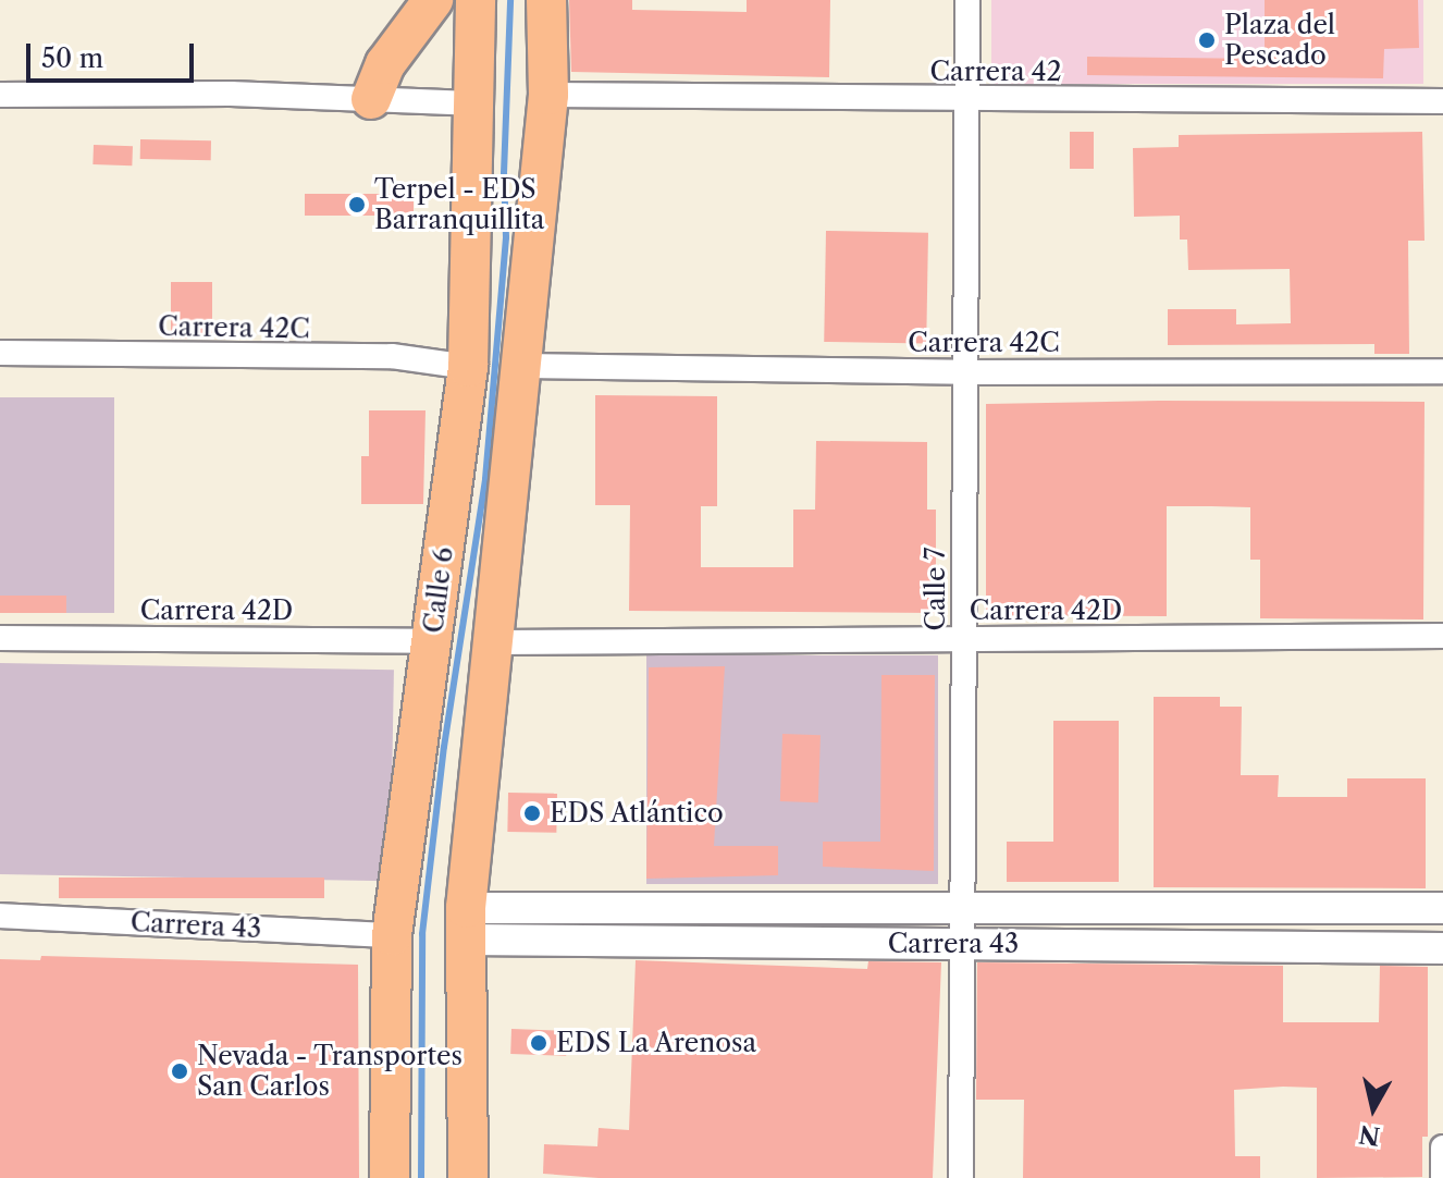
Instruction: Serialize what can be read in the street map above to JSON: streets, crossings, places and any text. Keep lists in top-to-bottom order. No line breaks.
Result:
{"streets":{"main road":["Calle 6"],"street":["Carrera 42","Carrera 42C","Calle 7","Carrera 42D","Carrera 43"]},"crossings":[["Carrera 42","Calle 7"],["Carrera 42C","Calle 7"],["Carrera 42C","Calle 6"],["Calle 7","Carrera 42D"],["Calle 7","Carrera 43"],["Calle 6","Carrera 42D"],["Calle 6","Carrera 43"]],"places":["Plaza del Pescado","Terpel - EDS Barranquillita","EDS Atlántico","EDS La Arenosa","Nevada - Transportes San Carlos"],"scale_bar":"50 m","north":"bottom"}
